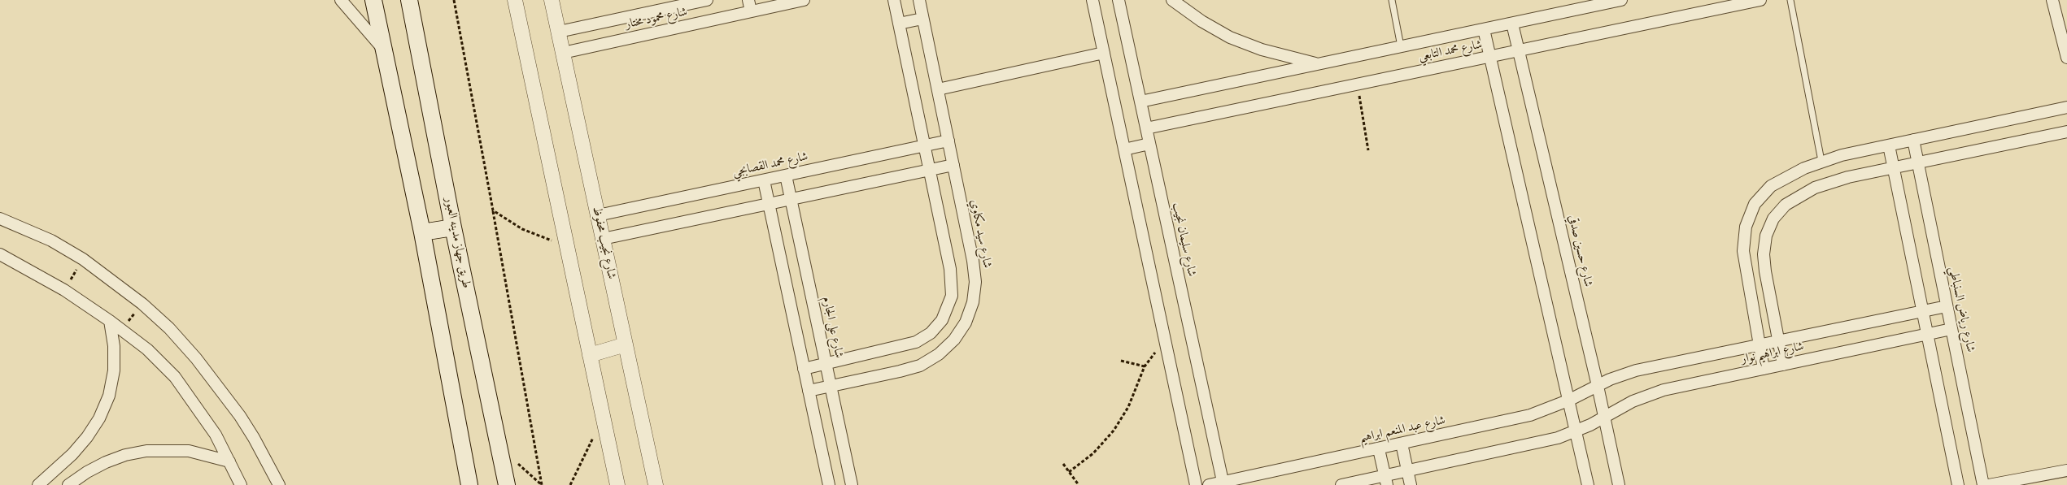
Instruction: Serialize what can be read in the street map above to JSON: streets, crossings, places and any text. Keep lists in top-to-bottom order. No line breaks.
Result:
{"streets":{"main road":["طريق جهاز مدينه العبور"],"street":["شارع محمود مختار","شارع محمد التابعي","شارع محمد القصابجي","شارع سيد مكاوي","شارع سليمان نجيب","شارع نجيب محفوظ","شارع حسين صدقي","شارع رياض السنباطي","شارع على الجارم","شارع ابراهيم نوار","شارع عبد المنعم ابراهيم"]},"crossings":[["شارع محمود مختار","شارع نجيب محفوظ"],["شارع محمد التابعي","شارع سليمان نجيب"],["شارع محمد التابعي","شارع حسين صدقي"],["شارع محمد القصابجي","شارع سيد مكاوي"],["شارع محمد القصابجي","شارع نجيب محفوظ"],["شارع محمد القصابجي","شارع على الجارم"],["شارع سيد مكاوي","شارع على الجارم"],["شارع سليمان نجيب","شارع عبد المنعم ابراهيم"],["شارع حسين صدقي","شارع ابراهيم نوار"],["شارع حسين صدقي","شارع عبد المنعم ابراهيم"],["شارع رياض السنباطي","شارع ابراهيم نوار"],["شارع ابراهيم نوار","شارع عبد المنعم ابراهيم"]]}
